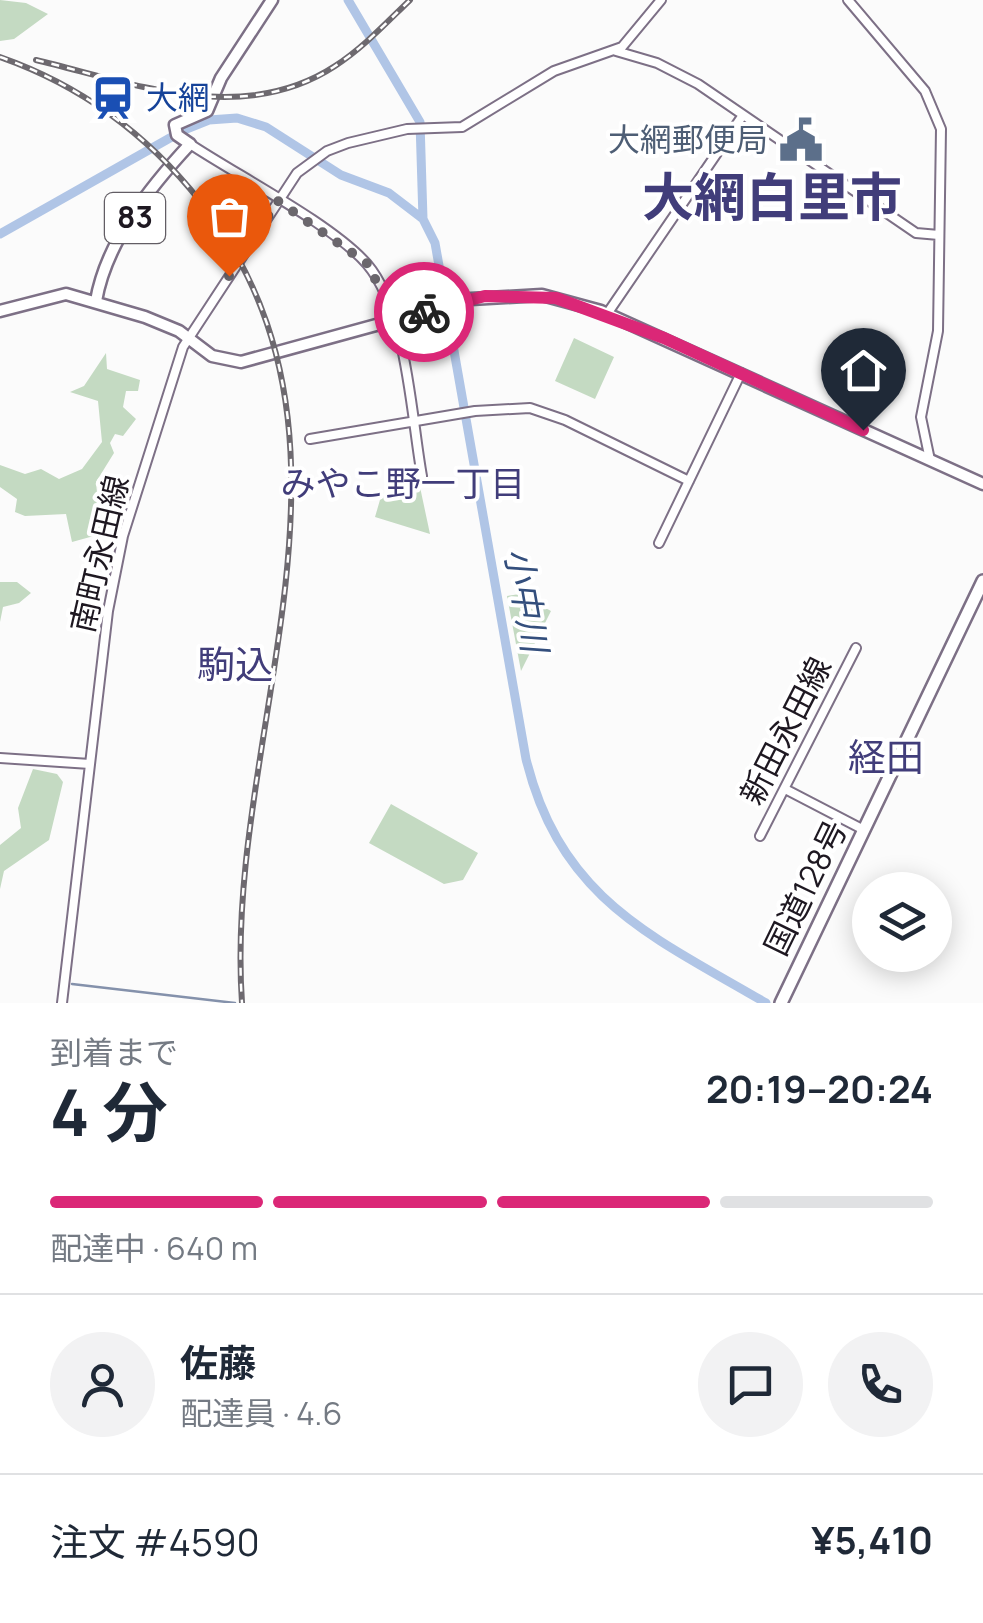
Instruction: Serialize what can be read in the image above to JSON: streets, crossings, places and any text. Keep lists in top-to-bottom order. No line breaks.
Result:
{"streets":{"highway":["国道128号"],"main road":["83"],"street":["南町永田線","新田永田線"]},"districts":["大網白里市","みやこ野一丁目","駒込","経田"],"water":["小中川"],"places":{"station":["大網"],"public building":["大網郵便局"]},"page":{"heading":["4 分","到着まで","20:19–20:24"],"panel":["佐藤","配達員 · 4.6","注文 #4590","¥5,410"],"bar":"配達中 · 640 m"}}
